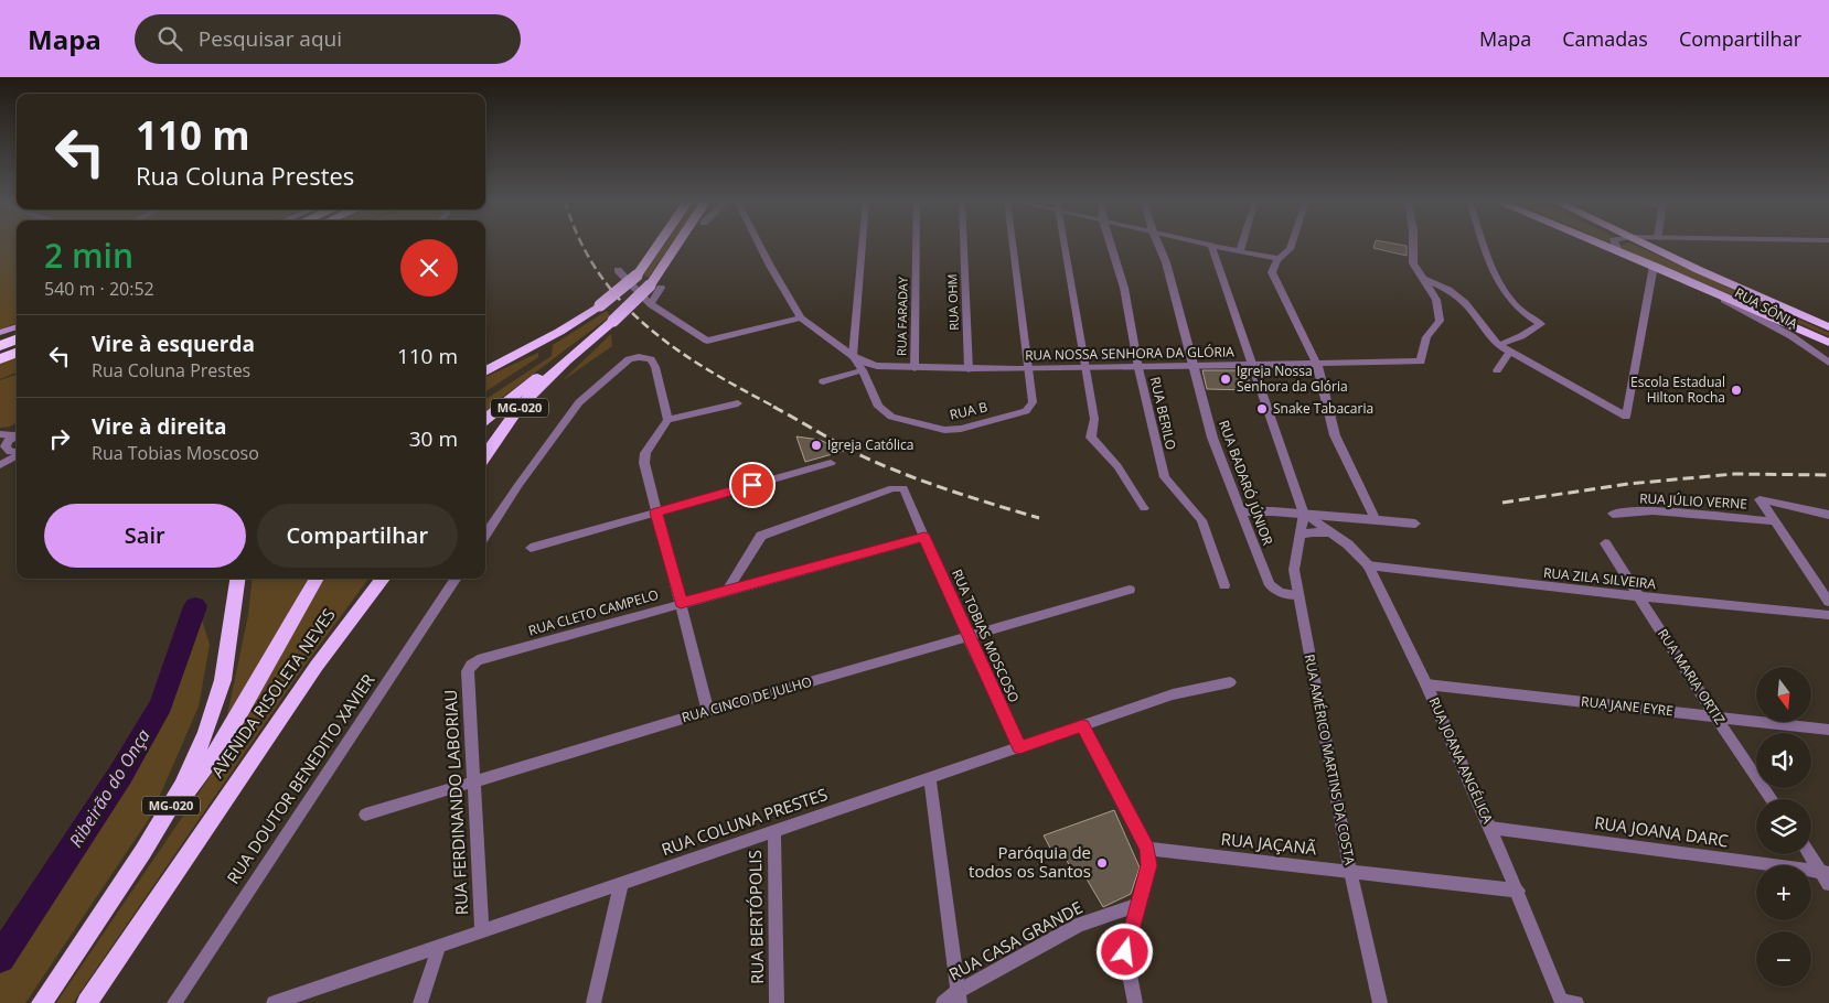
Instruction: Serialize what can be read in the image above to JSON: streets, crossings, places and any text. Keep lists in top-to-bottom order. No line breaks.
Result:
{"streets":{"highway":["MG-020","AVENIDA RISOLETA NEVES"],"street":["RUA OHM","RUA SÔNIA","RUA FARADAY","RUA NOSSA SENHORA DA GLÓRIA","RUA B","RUA BERILO","RUA BADARÓ JÚNIOR","RUA JÚLIO VERNE","RUA ZILA SILVEIRA","RUA CLETO CAMPELO","RUA TOBIAS MOSCOSO","RUA MARIA ORTIZ","RUA CINCO DE JULHO","RUA JANE EYRE","RUA AMÉRICO MARTINS DA COSTA","RUA JOANA ANGÉLICA","RUA DOUTOR BENEDITO XAVIER","RUA FERDINANDO LABORIAU","RUA COLUNA PRESTES","RUA JOANA DARC","RUA JAÇANÃ","RUA BERTÓPOLIS","RUA CASA GRANDE"]},"crossings":[["RUA OHM","RUA NOSSA SENHORA DA GLÓRIA"],["RUA FARADAY","RUA NOSSA SENHORA DA GLÓRIA"],["RUA NOSSA SENHORA DA GLÓRIA","RUA B"],["RUA NOSSA SENHORA DA GLÓRIA","RUA BERILO"],["RUA NOSSA SENHORA DA GLÓRIA","RUA BADARÓ JÚNIOR"],["RUA BADARÓ JÚNIOR","RUA AMÉRICO MARTINS DA COSTA"],["RUA ZILA SILVEIRA","RUA MARIA ORTIZ"],["RUA ZILA SILVEIRA","RUA JOANA ANGÉLICA"],["RUA CLETO CAMPELO","RUA TOBIAS MOSCOSO"],["RUA CLETO CAMPELO","RUA FERDINANDO LABORIAU"],["RUA TOBIAS MOSCOSO","RUA CINCO DE JULHO"],["RUA TOBIAS MOSCOSO","RUA COLUNA PRESTES"],["RUA MARIA ORTIZ","RUA JANE EYRE"],["RUA CINCO DE JULHO","RUA FERDINANDO LABORIAU"],["RUA JANE EYRE","RUA JOANA ANGÉLICA"],["RUA AMÉRICO MARTINS DA COSTA","RUA JOANA ANGÉLICA"],["RUA AMÉRICO MARTINS DA COSTA","RUA JAÇANÃ"],["RUA JOANA ANGÉLICA","RUA JOANA DARC"],["RUA JOANA ANGÉLICA","RUA JAÇANÃ"],["RUA FERDINANDO LABORIAU","RUA COLUNA PRESTES"],["RUA COLUNA PRESTES","RUA BERTÓPOLIS"]],"water":["Ribeirão do Onça"],"places":["Igreja Nossa Senhora da Glória","Escola Estadual Hilton Rocha","Snake Tabacaria","Igreja Católica","Paróquia de todos os Santos"],"north":"bottom","page":{"header":"Mapa","search":"Pesquisar aqui","nav":["Mapa","Camadas","Compartilhar"],"turn":["110 m","Rua Coluna Prestes"],"heading":["2 min","540 m · 20:52"],"list":[{"name":"Vire à esquerda","note":"Rua Coluna Prestes","value":"110 m"},{"name":"Vire à direita","note":"Rua Tobias Moscoso","value":"30 m"}],"buttons":["Sair","Compartilhar"],"map_buttons":["+","−"]}}
